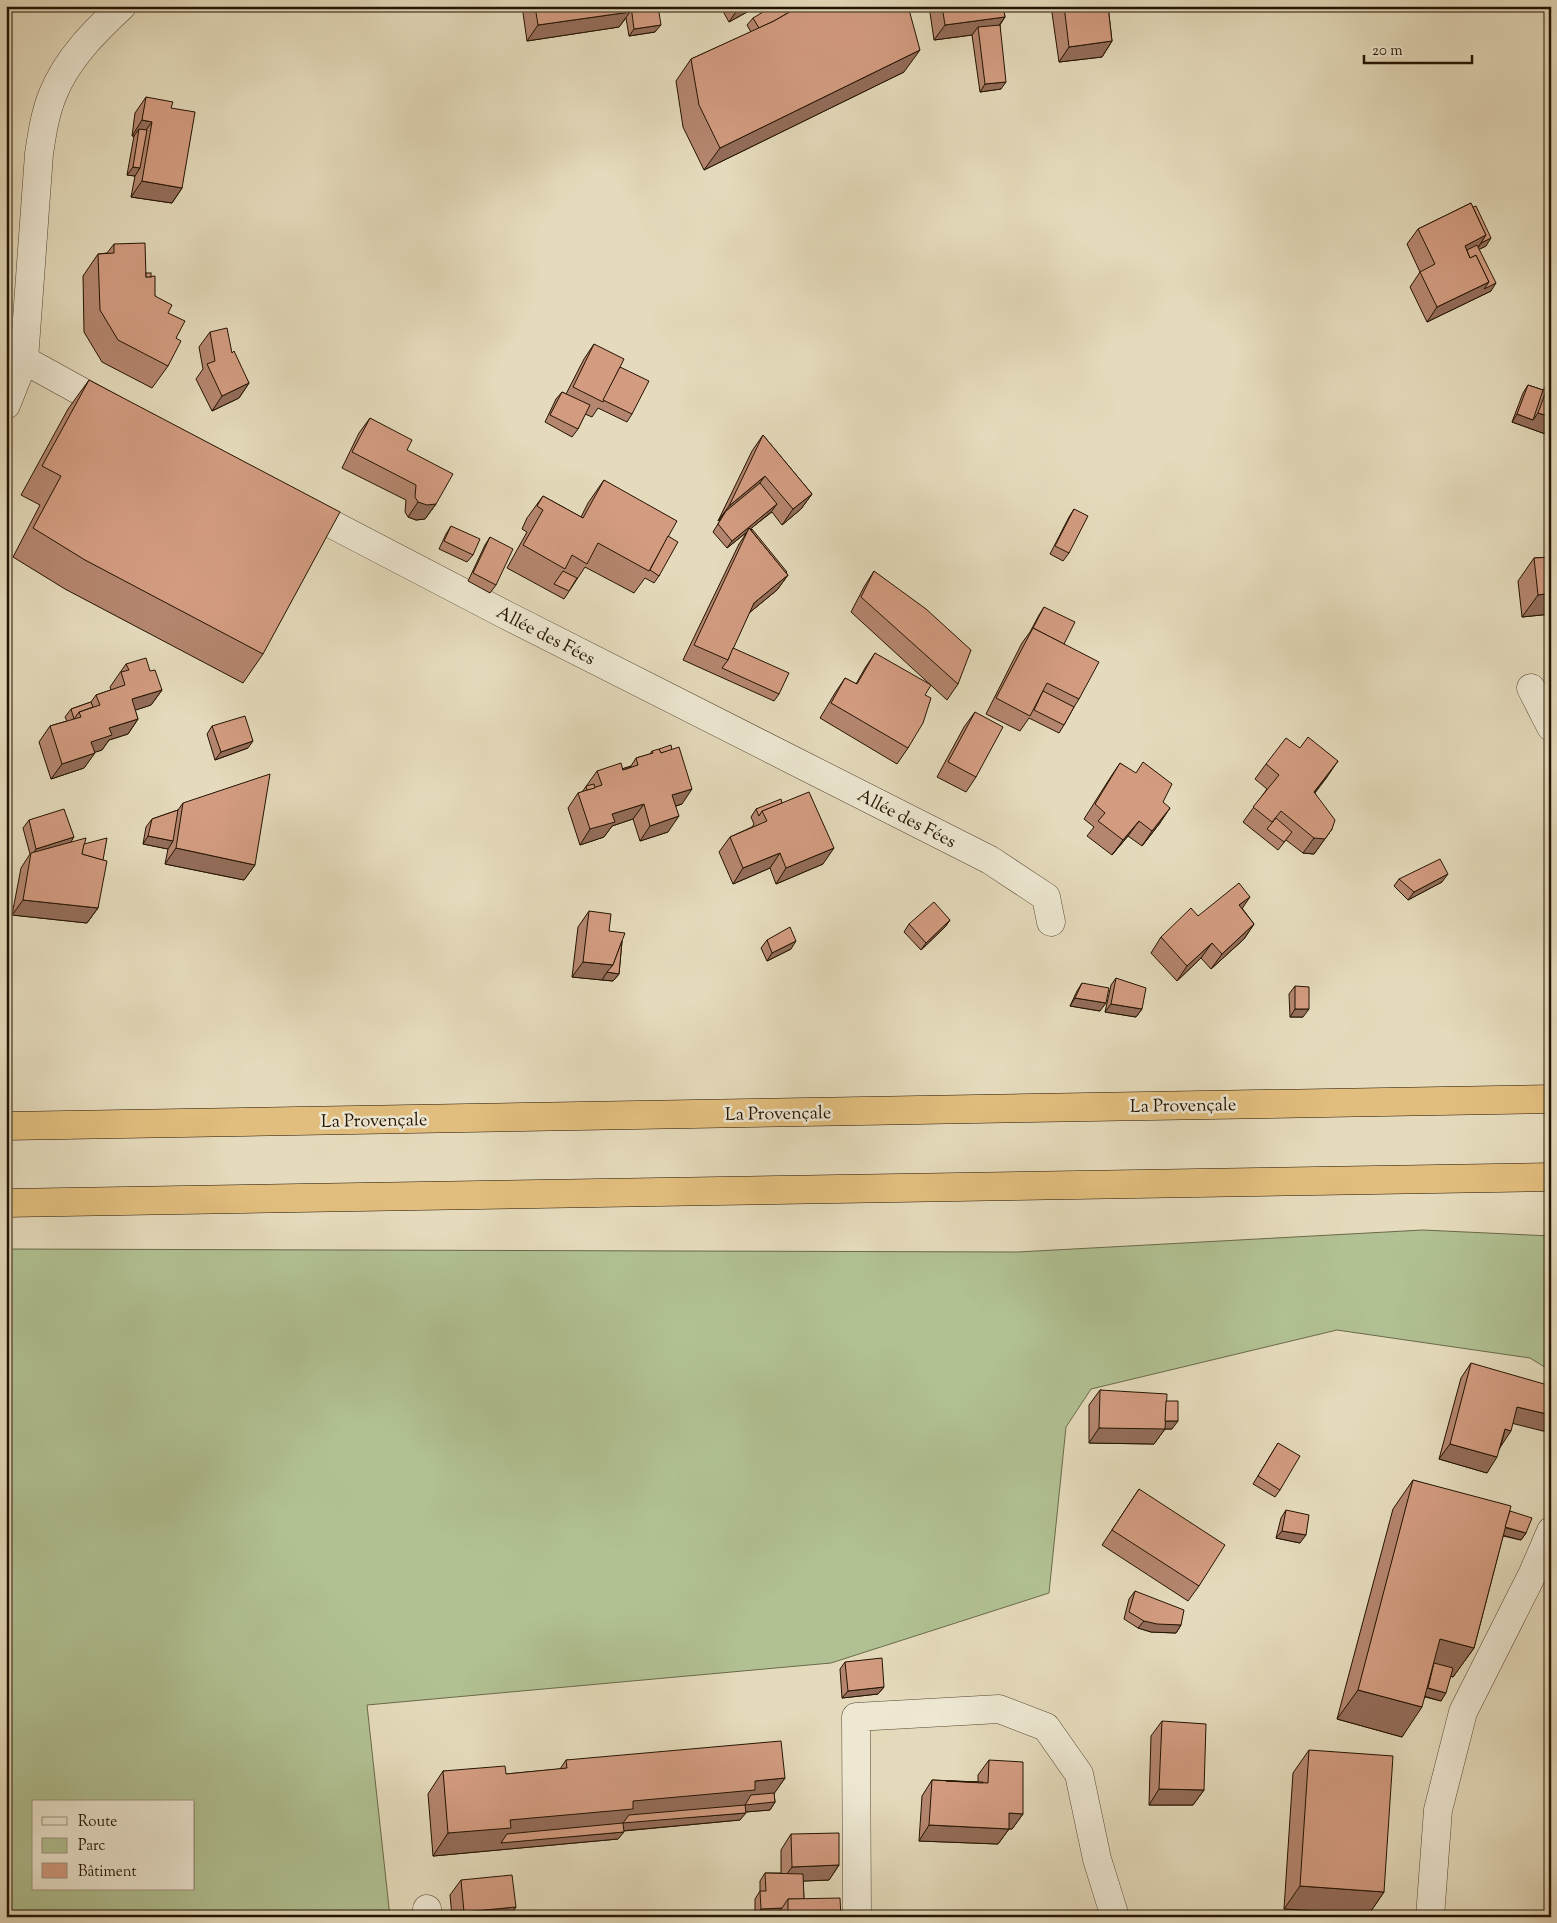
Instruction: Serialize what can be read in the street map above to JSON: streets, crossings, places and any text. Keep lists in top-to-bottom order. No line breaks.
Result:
{"streets":{"highway":["La Provençale"],"street":["Allée des Fées"]},"legend":["Route","Parc","Bâtiment"],"scale_bar":"20 m"}
